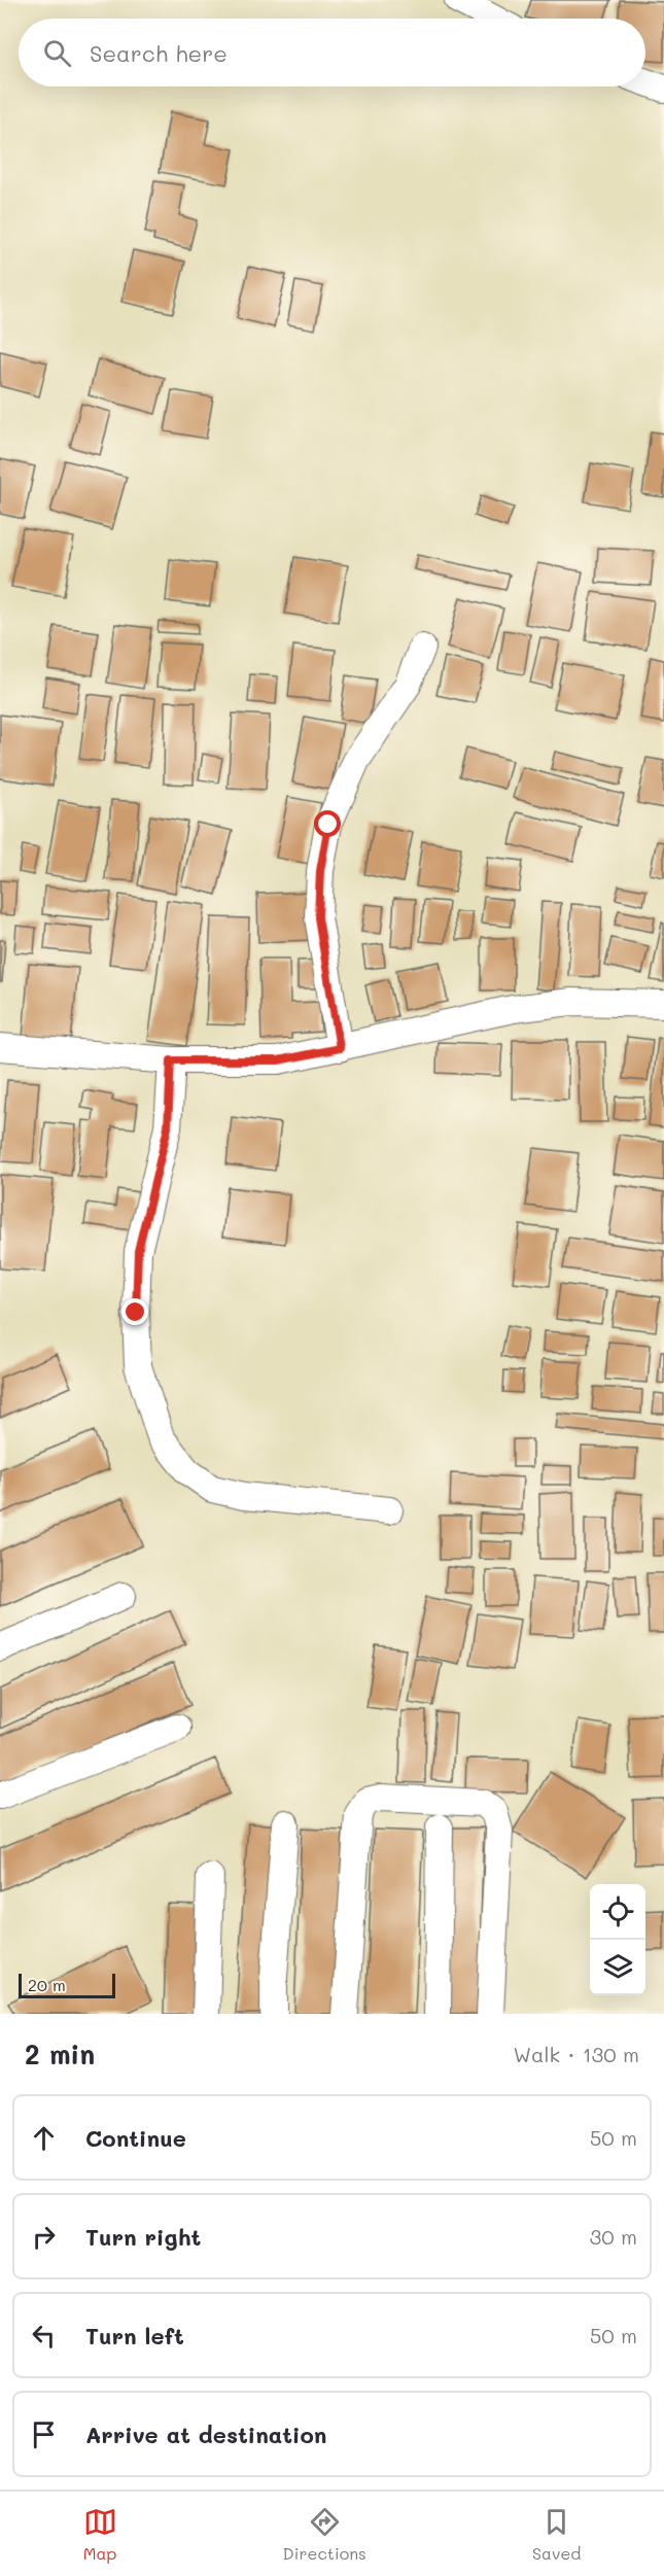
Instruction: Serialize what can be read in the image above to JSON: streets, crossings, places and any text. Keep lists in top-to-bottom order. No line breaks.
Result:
{"scale_bar":"20 m","page":{"search":"Search here","scale":"20 m","heading":["2 min","Walk · 130 m"],"list":[["Continue","50 m"],["Turn right","30 m"],["Turn left","50 m"],"Arrive at destination"],"nav":["Map","Directions","Saved"]}}
